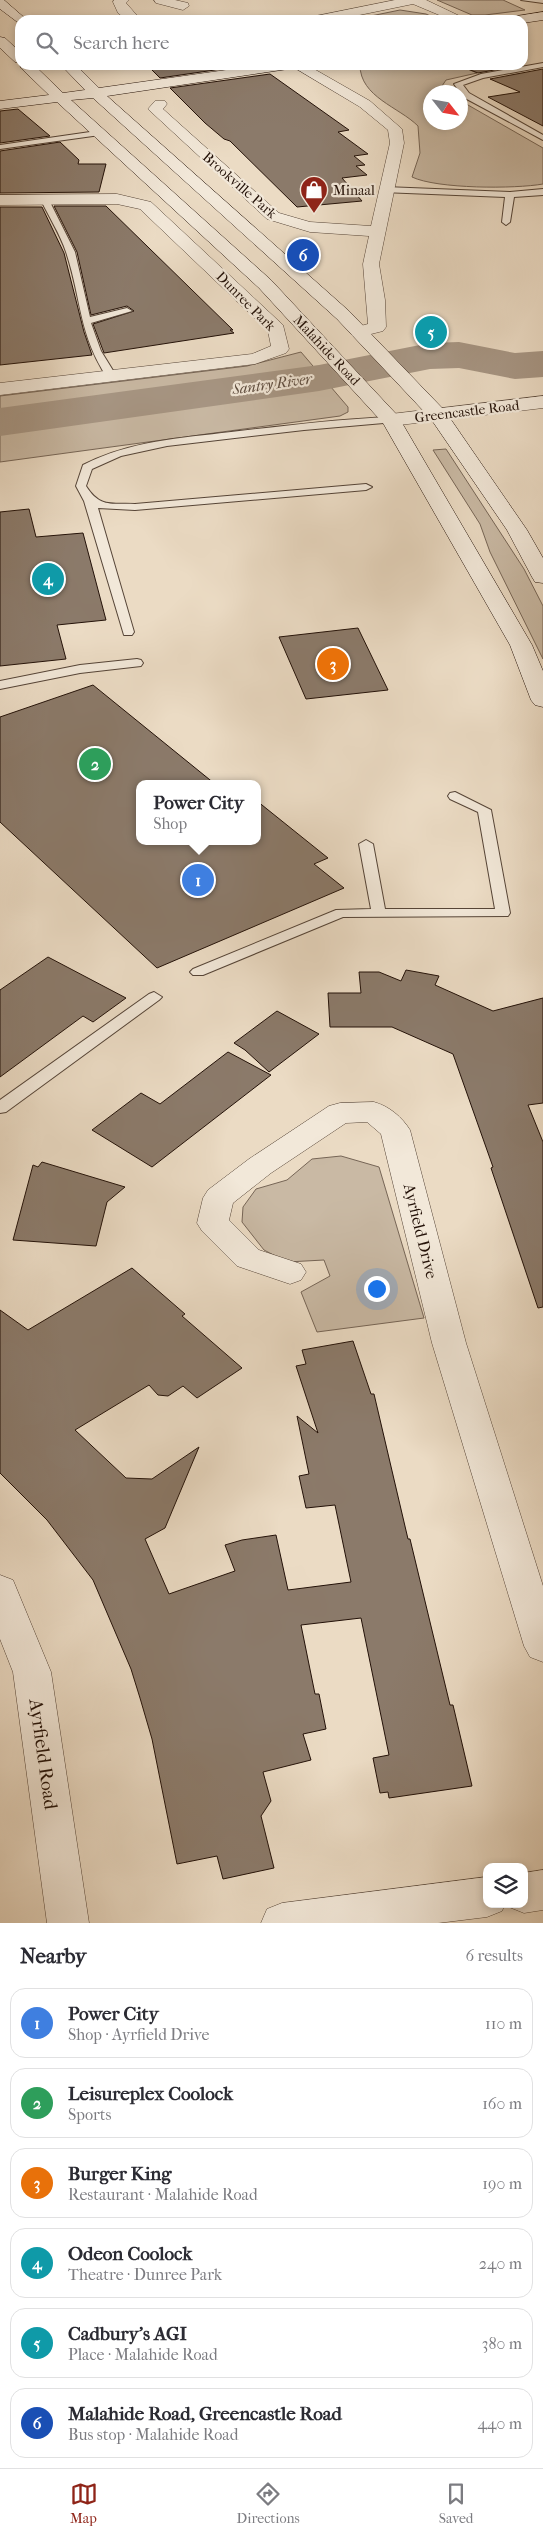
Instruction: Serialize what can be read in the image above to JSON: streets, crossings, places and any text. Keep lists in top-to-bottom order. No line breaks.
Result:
{"streets":{"main road":["Brookville Park","Dunree Park","Malahide Road","Greencastle Road","Ayrfield Drive","Ayrfield Road"]},"crossings":[["Malahide Road","Greencastle Road"]],"water":["Santry River"],"places":{"shop":["Minaal"]},"north":"bottom right","page":{"search":"Search here","pins":["6","5","4","3","2","1"],"popup":["Power City","Shop"],"heading":["Nearby","6 results"],"list":[{"mark":"1","name":"Power City","note":"Shop · Ayrfield Drive","value":"110 m"},{"mark":"2","name":"Leisureplex Coolock","note":"Sports","value":"160 m"},{"mark":"3","name":"Burger King","note":"Restaurant · Malahide Road","value":"190 m"},{"mark":"4","name":"Odeon Coolock","note":"Theatre · Dunree Park","value":"240 m"},{"mark":"5","name":"Cadbury's AGI","note":"Place · Malahide Road","value":"380 m"},{"mark":"6","name":"Malahide Road, Greencastle Road","note":"Bus stop · Malahide Road","value":"440 m"}],"nav":["Map","Directions","Saved"]}}
